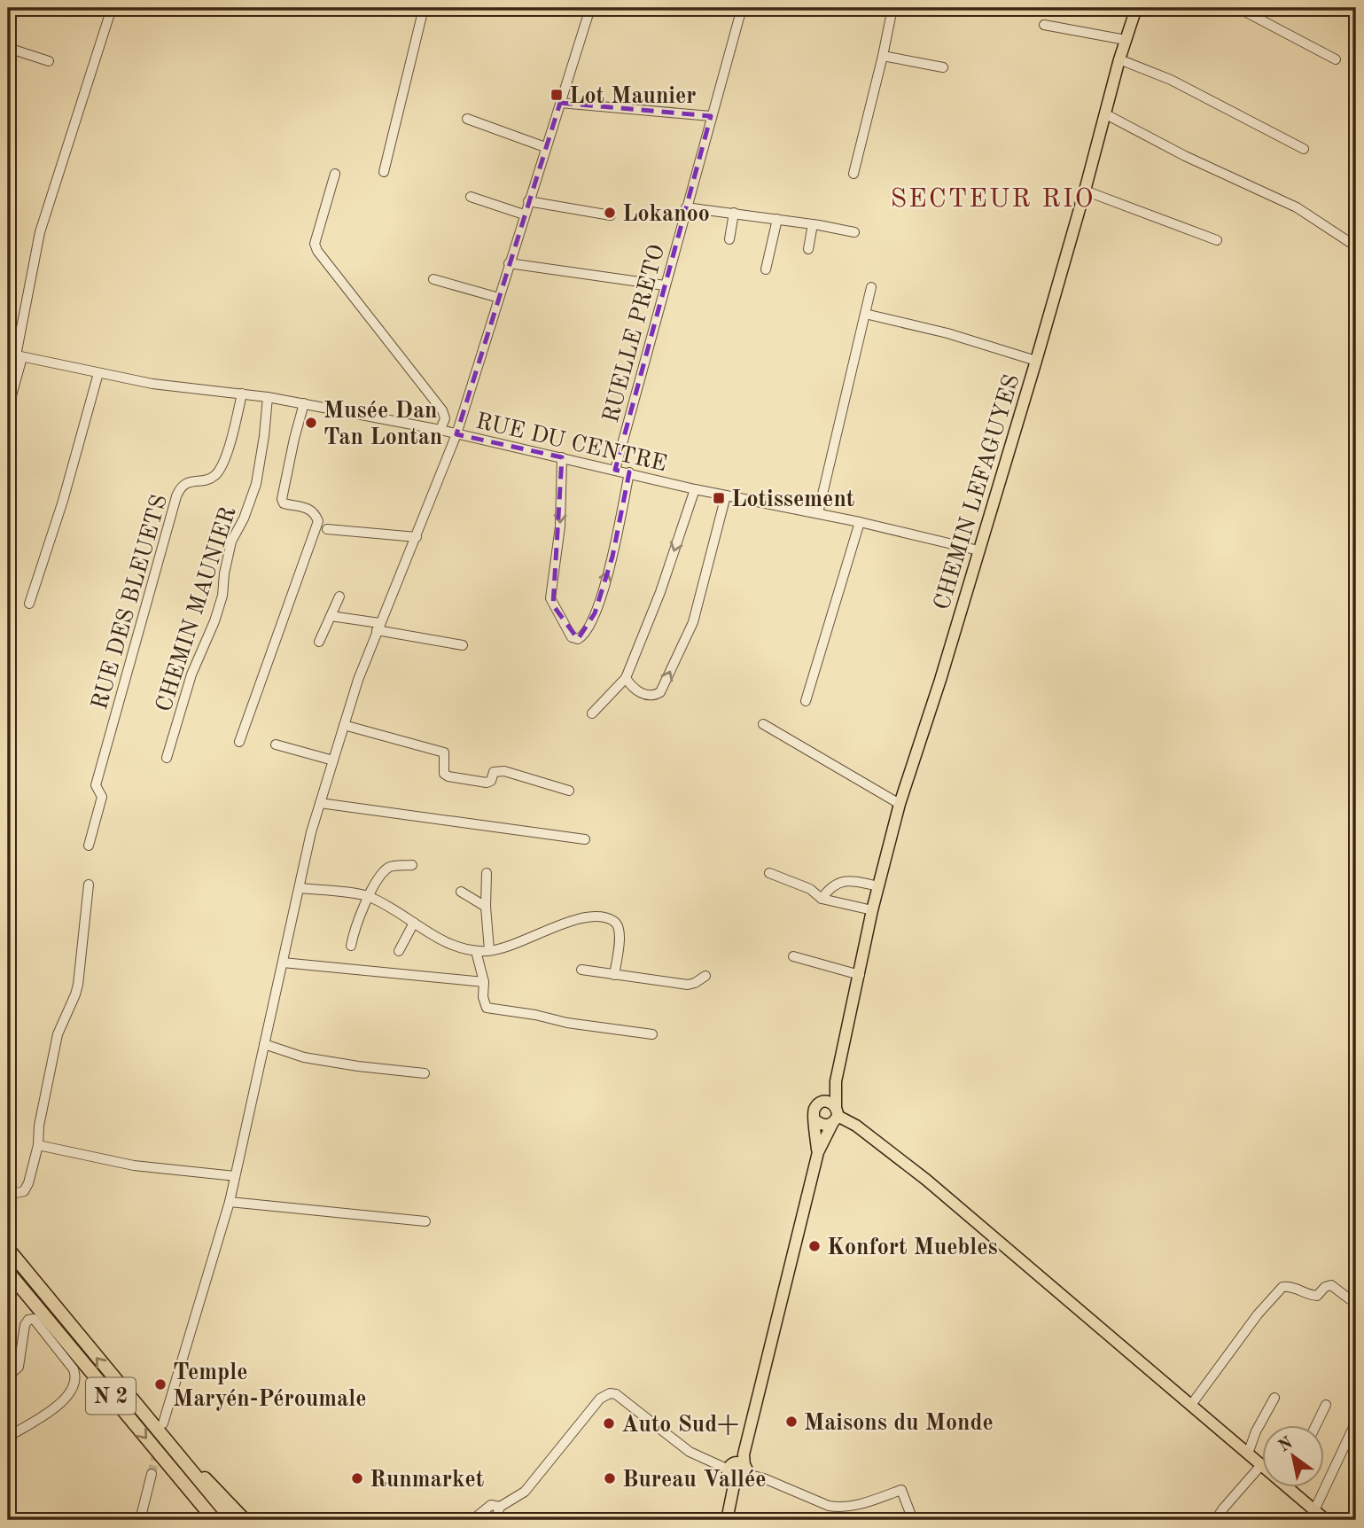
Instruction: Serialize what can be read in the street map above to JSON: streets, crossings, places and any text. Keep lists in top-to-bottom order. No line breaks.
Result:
{"streets":{"highway":["N 2"],"main road":["CHEMIN LEFAGUYES"],"street":["RUELLE PRETO","RUE DU CENTRE","RUE DES BLEUETS","CHEMIN MAUNIER"]},"crossings":[["RUELLE PRETO","RUE DU CENTRE"],["RUE DU CENTRE","CHEMIN LEFAGUYES"],["RUE DU CENTRE","RUE DES BLEUETS"],["RUE DU CENTRE","CHEMIN MAUNIER"]],"districts":["SECTEUR RIO"],"places":{"transit":["Lot Maunier","Lotissement"],"other":["Lokanoo","Musée Dan Tan Lontan","Konfort Muebles","Temple Maryén-Péroumale","Maisons du Monde","Auto Sud+","Runmarket","Bureau Vallée"]},"north":"top left"}
